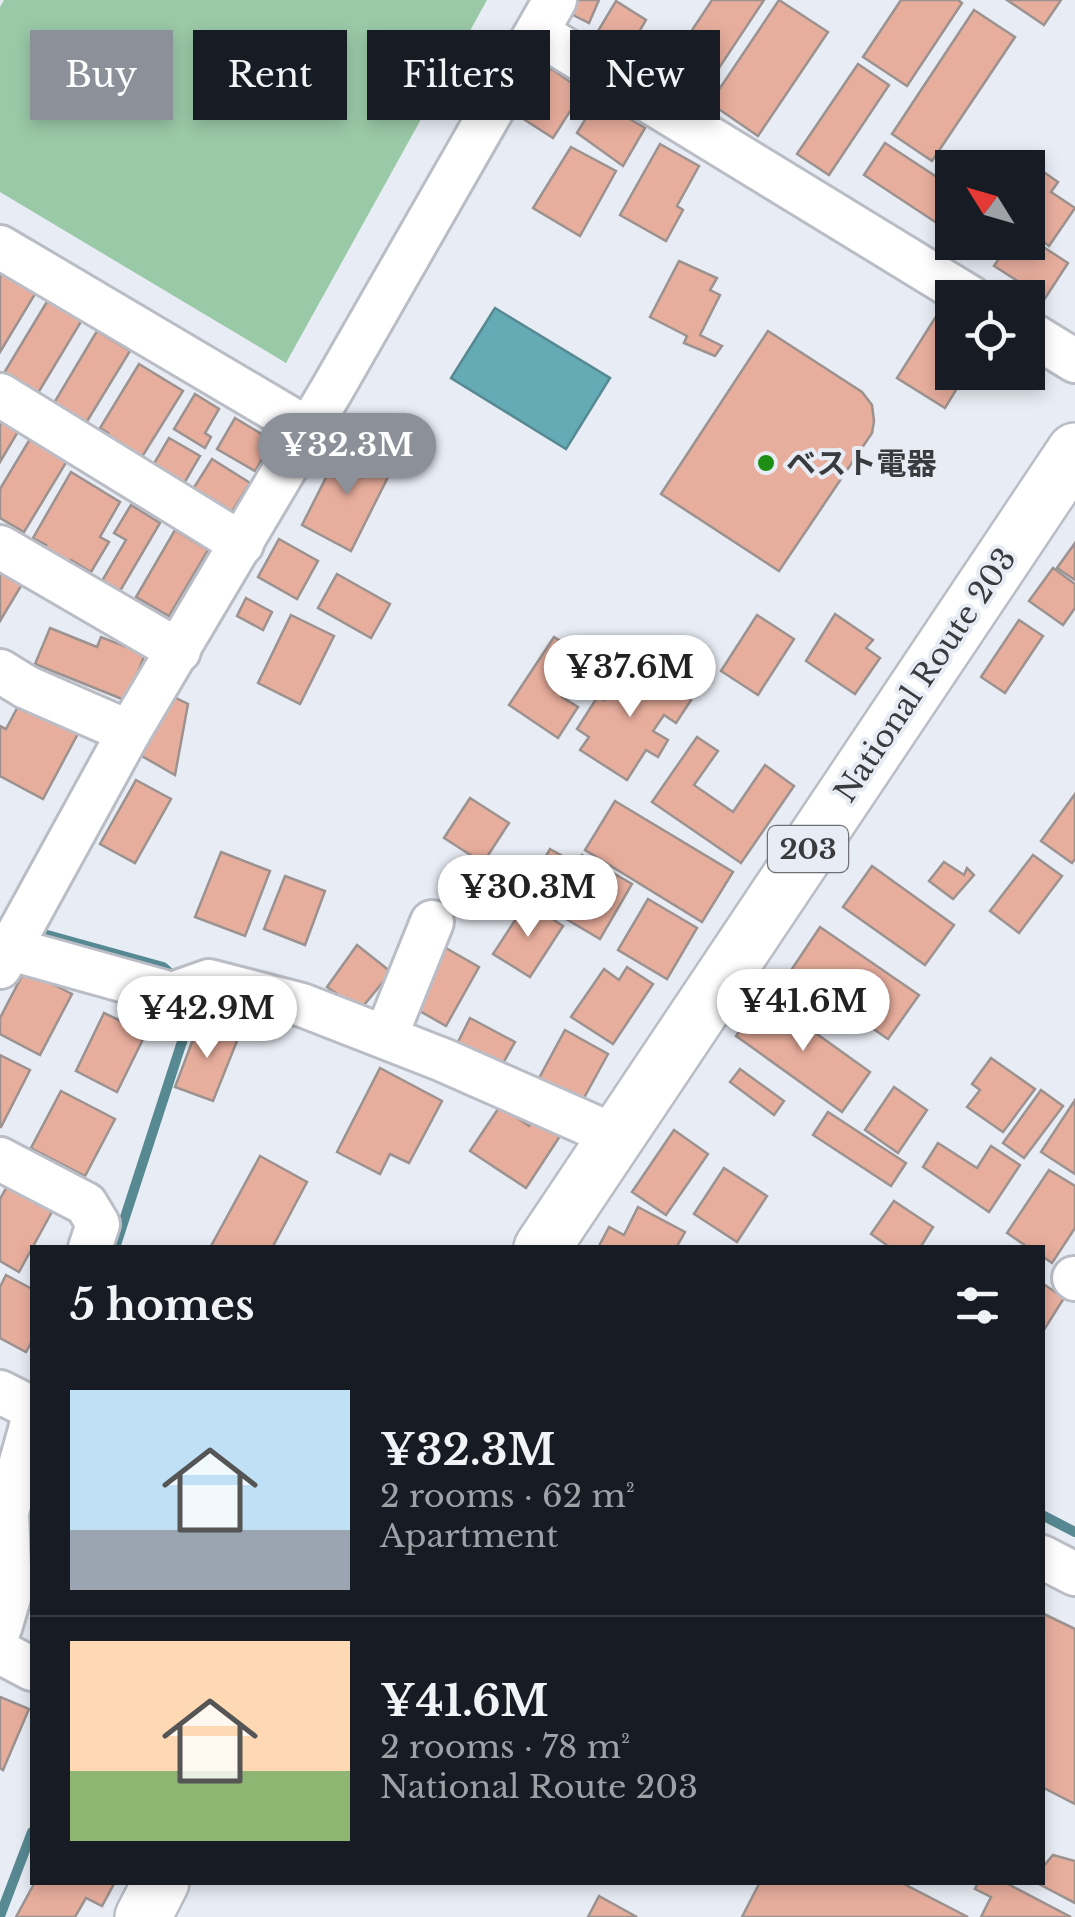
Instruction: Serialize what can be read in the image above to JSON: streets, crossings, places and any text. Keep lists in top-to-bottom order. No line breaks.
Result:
{"streets":{"highway":["National Route 203","203"]},"places":["ベスト電器"],"north":"top left","page":{"chip":["Buy","Rent","Filters","New"],"price":["¥32.3M","¥37.6M","¥30.3M","¥41.6M","¥42.9M"],"heading":"5 homes","list":[{"name":"¥32.3M","note":"2 rooms · 62 m² · Apartment"},{"name":"¥41.6M","note":"2 rooms · 78 m² · National Route 203"}]}}
